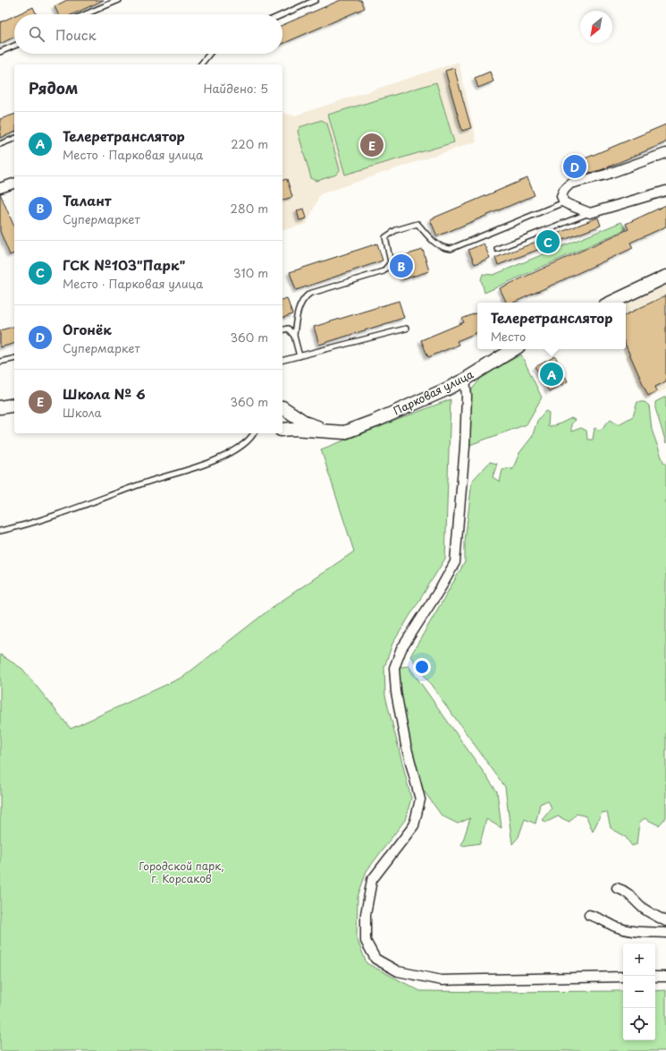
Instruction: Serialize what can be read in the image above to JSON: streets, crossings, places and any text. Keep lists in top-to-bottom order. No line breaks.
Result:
{"streets":{"street":["Парковая улица"]},"parks":["Городской парк, г. Корсаков"],"north":"bottom left","page":{"search":"Поиск","heading":["Рядом","Найдено: 5"],"list":[{"mark":"A","name":"Телеретранслятор","note":"Место · Парковая улица","value":"220 m"},{"mark":"B","name":"Талант","note":"Супермаркет","value":"280 m"},{"mark":"C","name":"ГСК №103\"Парк\"","note":"Место · Парковая улица","value":"310 m"},{"mark":"D","name":"Огонёк","note":"Супермаркет","value":"360 m"},{"mark":"E","name":"Школа № 6","note":"Школа","value":"360 m"}],"pins":["E","D","C","B","A"],"popup":["Телеретранслятор","Место"],"map_buttons":["+","−"]}}
